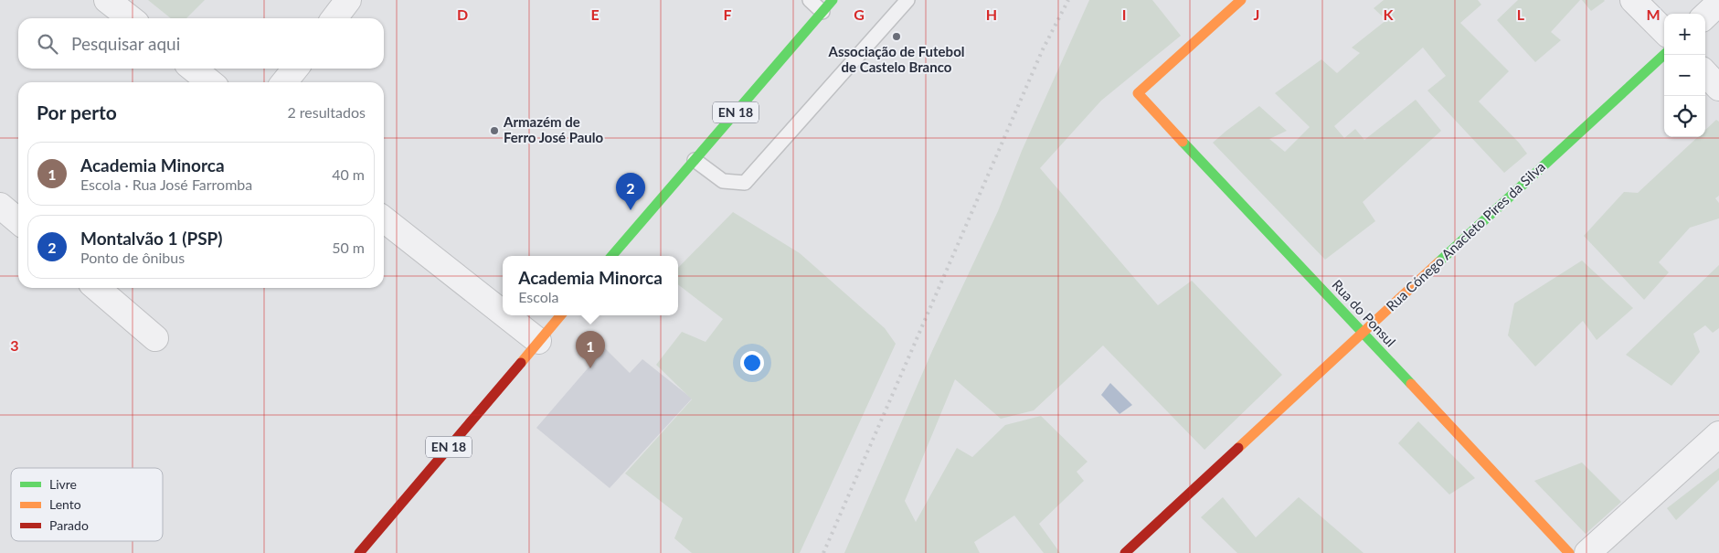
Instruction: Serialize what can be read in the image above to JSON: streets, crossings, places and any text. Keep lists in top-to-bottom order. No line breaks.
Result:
{"streets":{"street":["EN 18","Rua Cónego Anacleto Pires da Silva","Rua do Ponsul"]},"crossings":[["Rua Cónego Anacleto Pires da Silva","Rua do Ponsul"]],"places":["Associação de Futebol de Castelo Branco","Armazém de Ferro José Paulo"],"legend":["Livre","Lento","Parado"],"page":{"map_buttons":["+","−"],"search":"Pesquisar aqui","heading":["Por perto","2 resultados"],"list":[{"mark":"1","name":"Academia Minorca","note":"Escola · Rua José Farromba","value":"40 m"},{"mark":"2","name":"Montalvão 1 (PSP)","note":"Ponto de ônibus","value":"50 m"}],"pins":["2","1"],"popup":["Academia Minorca","Escola"]},"grid":{"columns":["D","E","F","G","H","I","J","K","L","M"],"rows":["3"]}}
